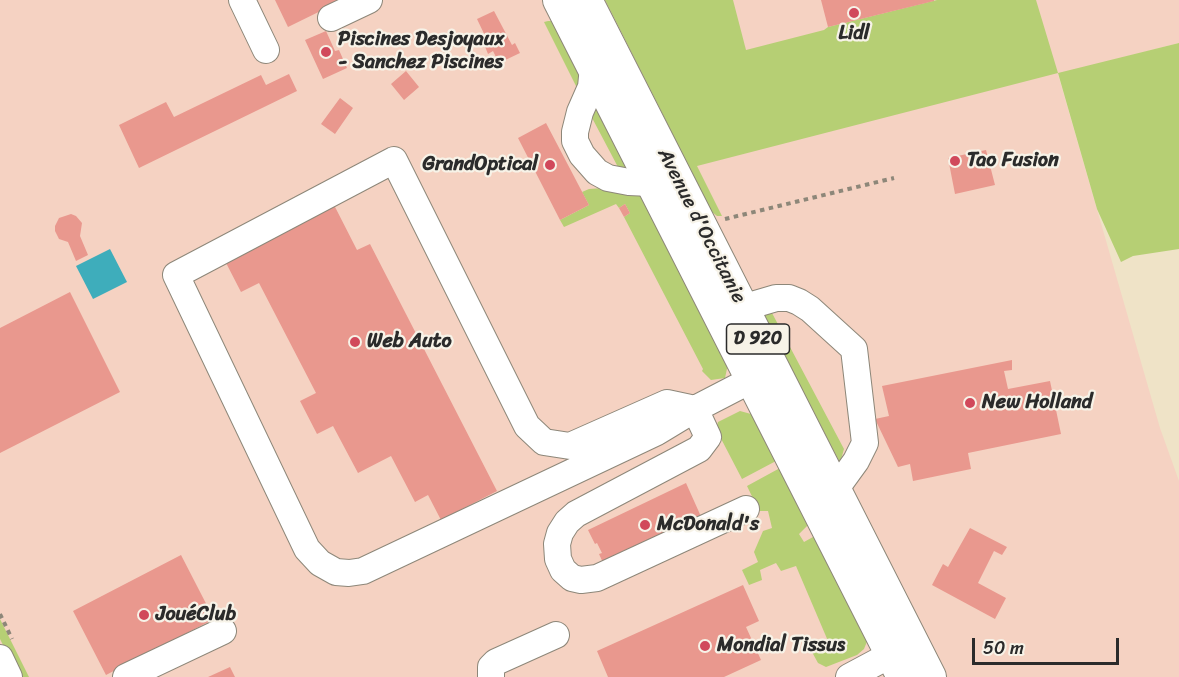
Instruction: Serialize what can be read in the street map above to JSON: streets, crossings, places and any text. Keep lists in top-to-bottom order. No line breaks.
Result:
{"streets":{"main road":["Avenue d'Occitanie","D 920"]},"places":["Lidl","Piscines Desjoyaux - Sanchez Piscines","Tao Fusion","GrandOptical","Web Auto","New Holland","McDonald's","JouéClub","Mondial Tissus"],"scale_bar":"50 m"}
